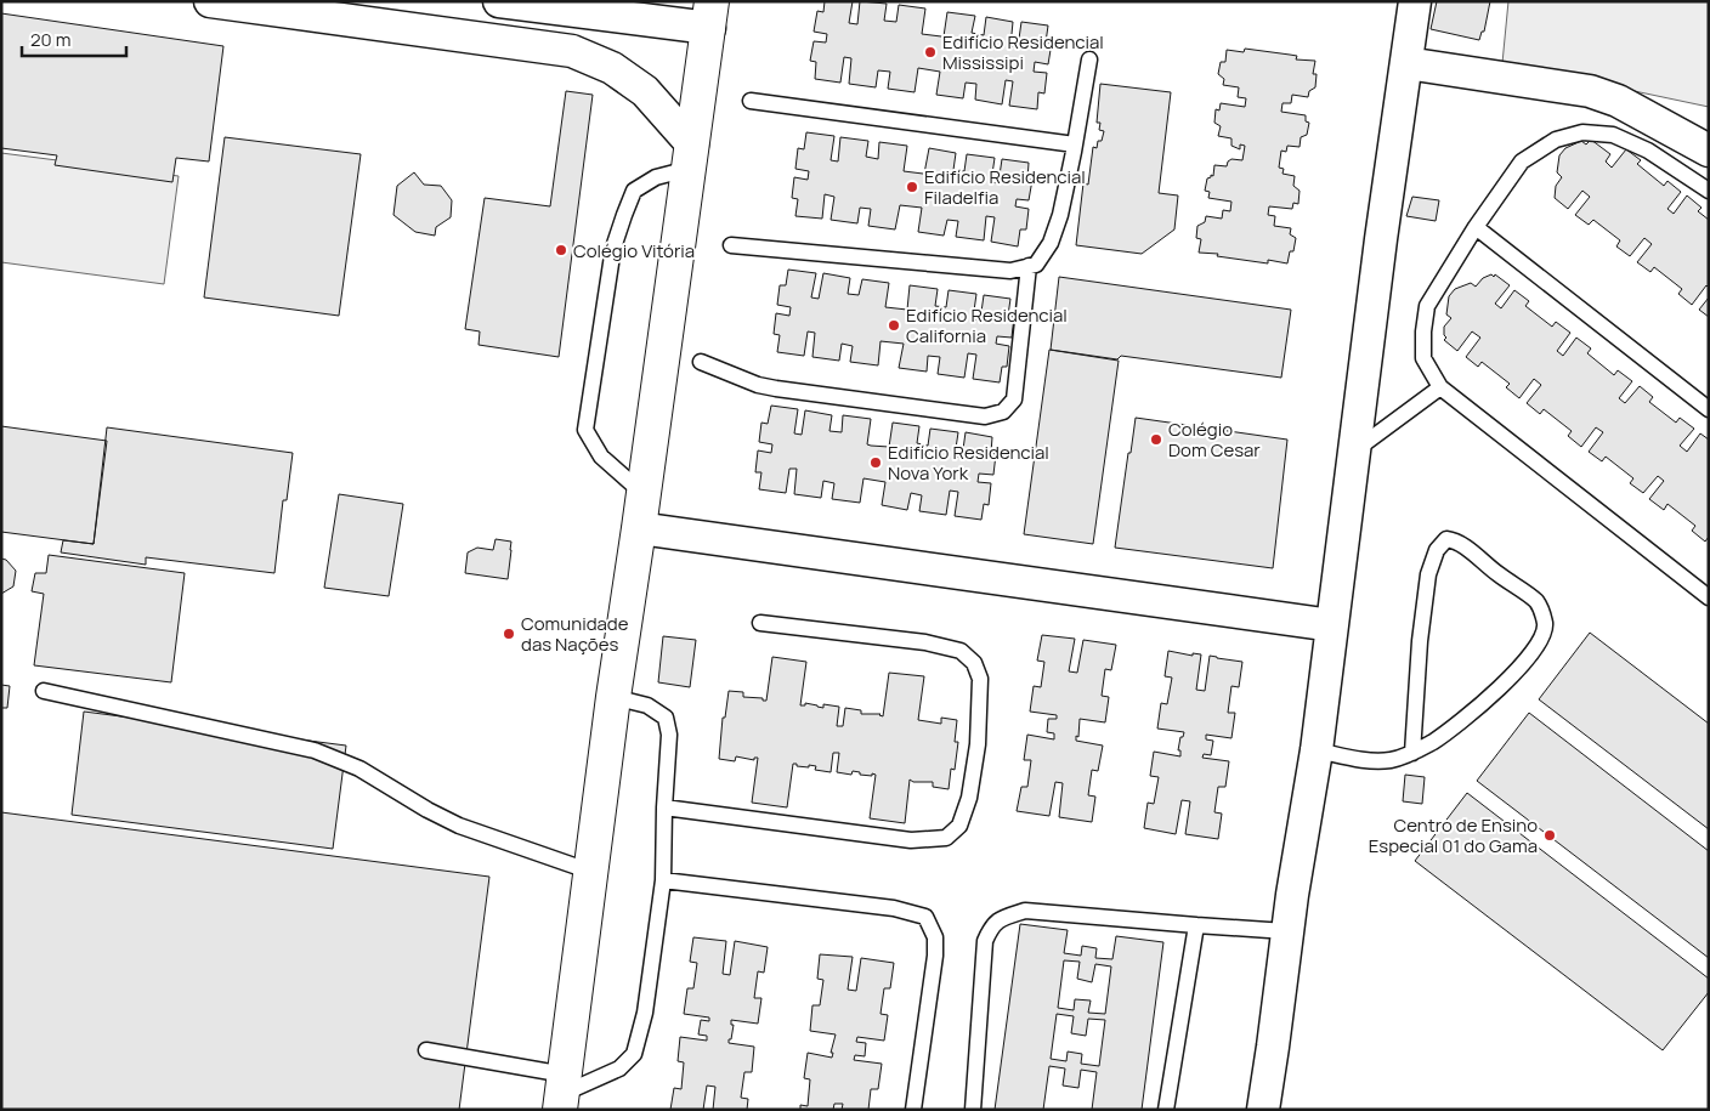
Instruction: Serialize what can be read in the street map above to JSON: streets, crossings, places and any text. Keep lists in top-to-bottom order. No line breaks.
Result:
{"places":["Edifício Residencial Mississipi","Edifício Residencial Filadelfia","Colégio Vitória","Edifício Residencial California","Colégio Dom Cesar","Edifício Residencial Nova York","Comunidade das Nações","Centro de Ensino Especial 01 do Gama"],"scale_bar":"20 m"}
